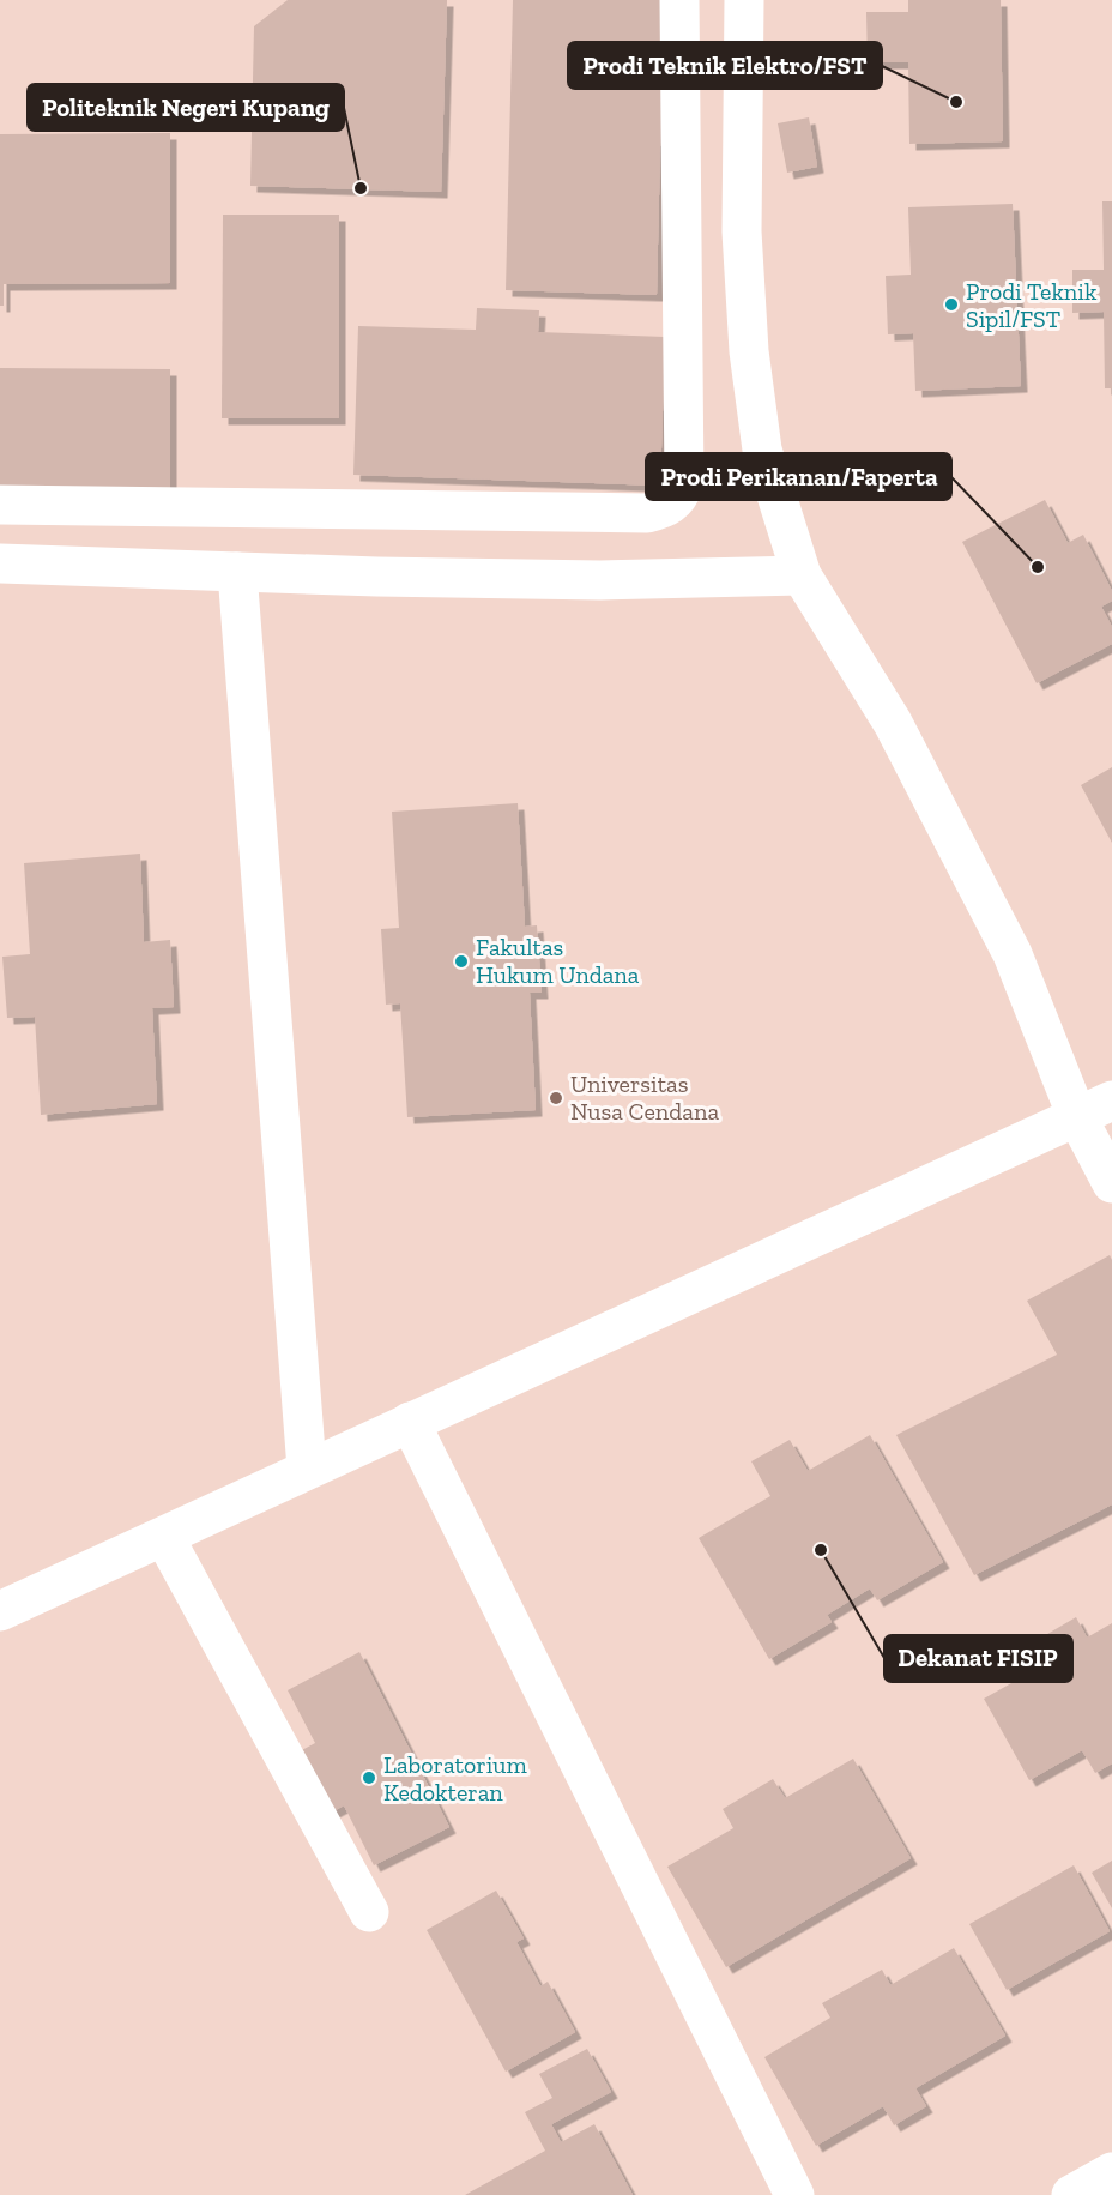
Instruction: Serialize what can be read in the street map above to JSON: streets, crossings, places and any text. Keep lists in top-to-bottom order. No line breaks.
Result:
{"places":["Prodi Teknik Elektro/FST","Politeknik Negeri Kupang","Prodi Teknik Sipil/FST","Prodi Perikanan/Faperta","Fakultas Hukum Undana","Universitas Nusa Cendana","Dekanat FISIP","Laboratorium Kedokteran"]}
